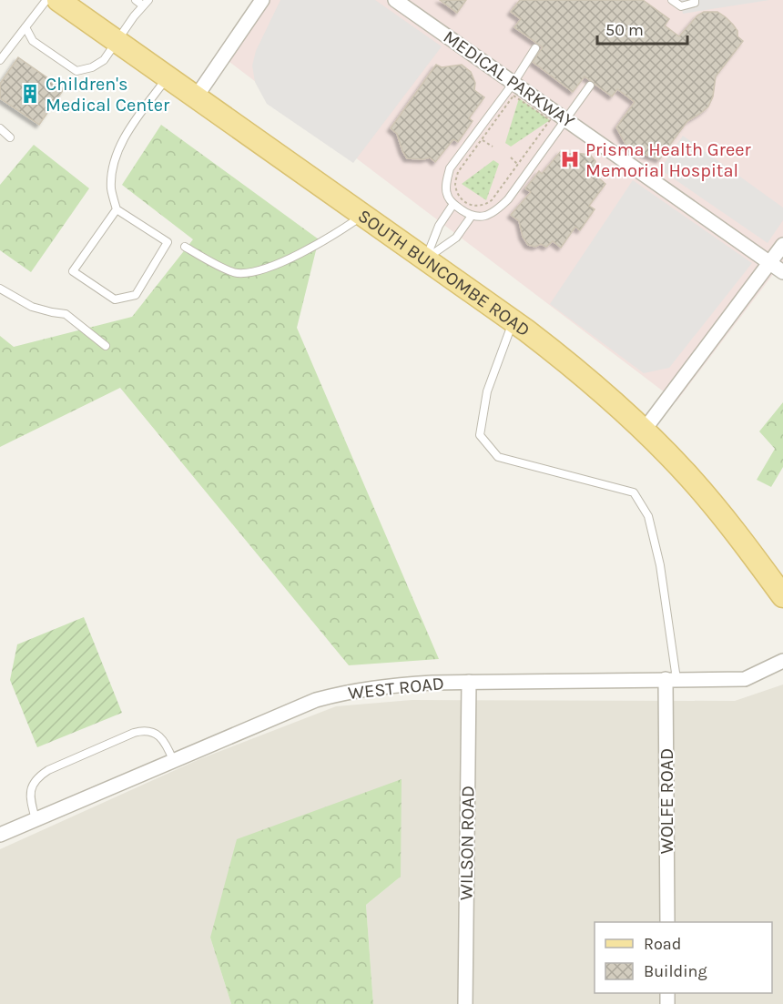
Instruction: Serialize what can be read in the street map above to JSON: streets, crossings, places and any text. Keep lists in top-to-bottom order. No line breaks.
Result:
{"streets":{"main road":["SOUTH BUNCOMBE ROAD"],"street":["MEDICAL PARKWAY","WEST ROAD","WOLFE ROAD","WILSON ROAD"]},"crossings":[["WEST ROAD","WOLFE ROAD"],["WEST ROAD","WILSON ROAD"]],"places":{"building":["Children's Medical Center"],"hospital":["Prisma Health Greer Memorial Hospital"]},"legend":["Road","Building"],"scale_bar":"50 m"}
